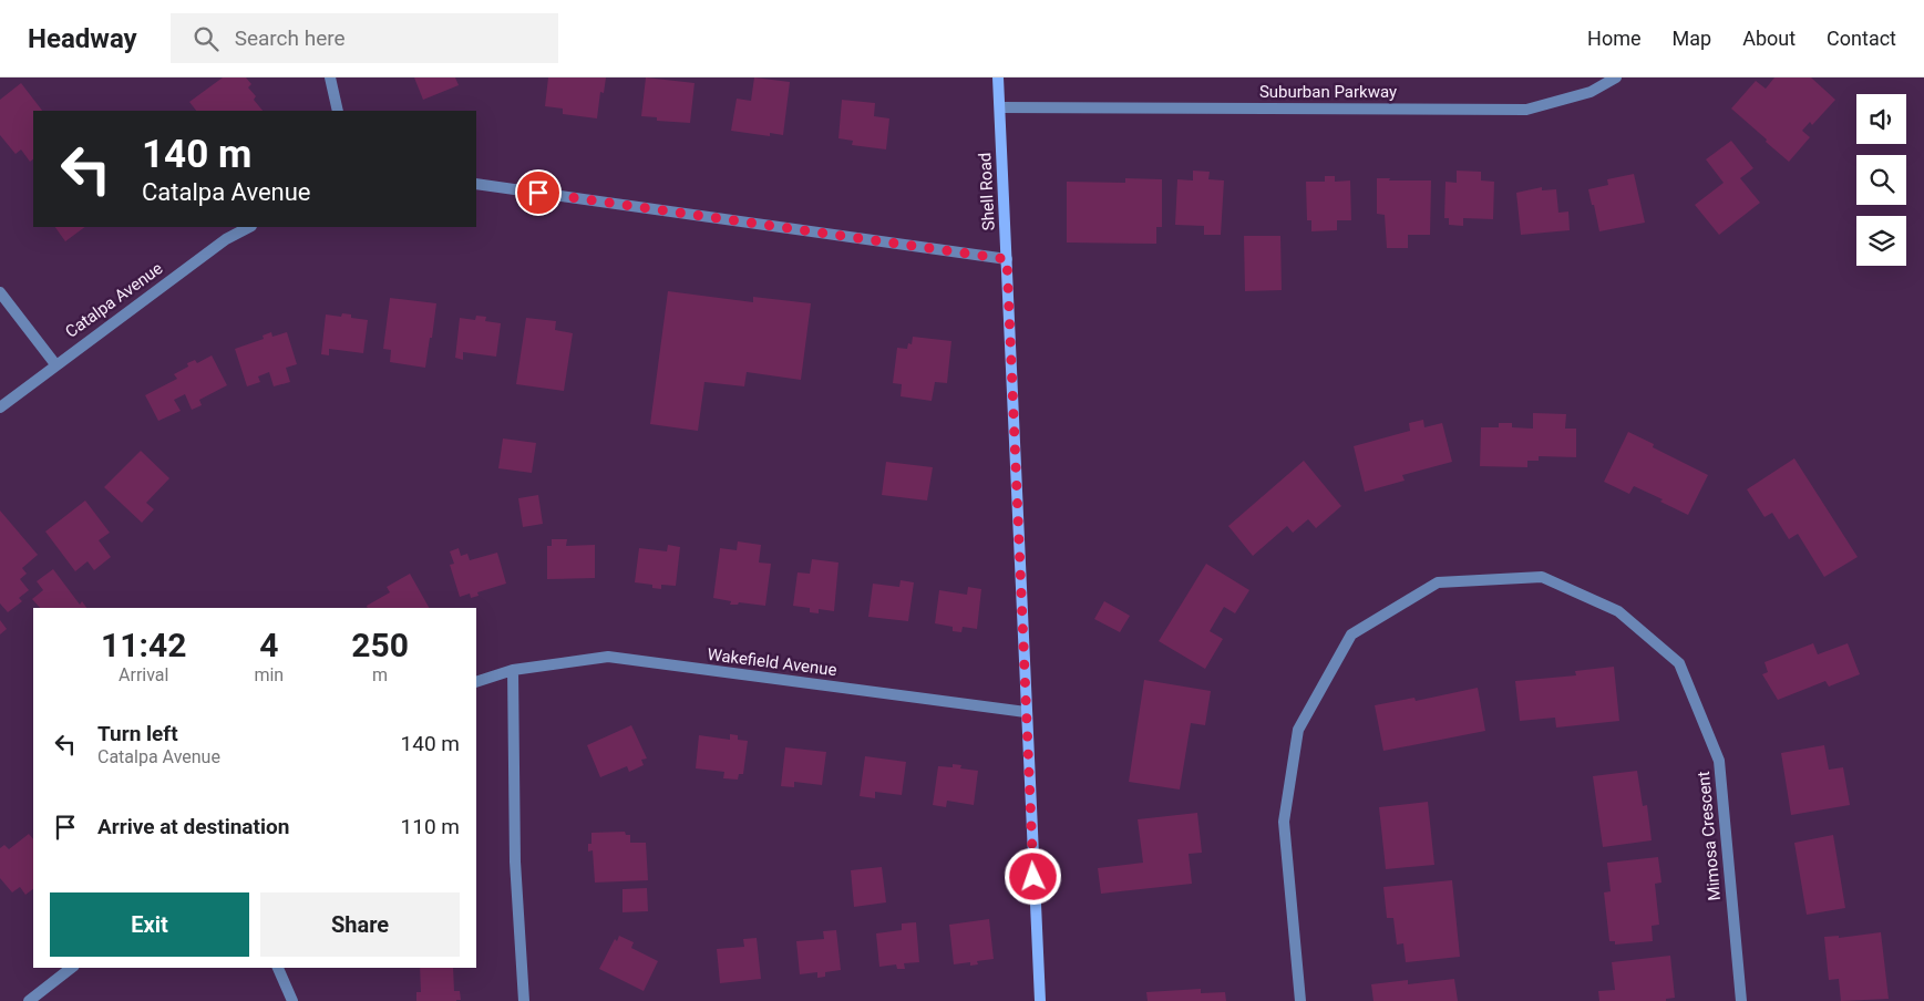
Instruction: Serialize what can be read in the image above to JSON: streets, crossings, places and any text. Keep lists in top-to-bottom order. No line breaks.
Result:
{"streets":{"street":["Suburban Parkway","Shell Road","Catalpa Avenue","Wakefield Avenue","Mimosa Crescent"]},"crossings":[["Suburban Parkway","Shell Road"],["Shell Road","Wakefield Avenue"]],"page":{"header":"Headway","search":"Search here","nav":["Home","Map","About","Contact"],"turn":["140 m","Catalpa Avenue"],"eta":["11:42","Arrival","4","min","250","m"],"list":[{"name":"Turn left","note":"Catalpa Avenue","value":"140 m"},{"name":"Arrive at destination","value":"110 m"}],"buttons":["Exit","Share"]}}
